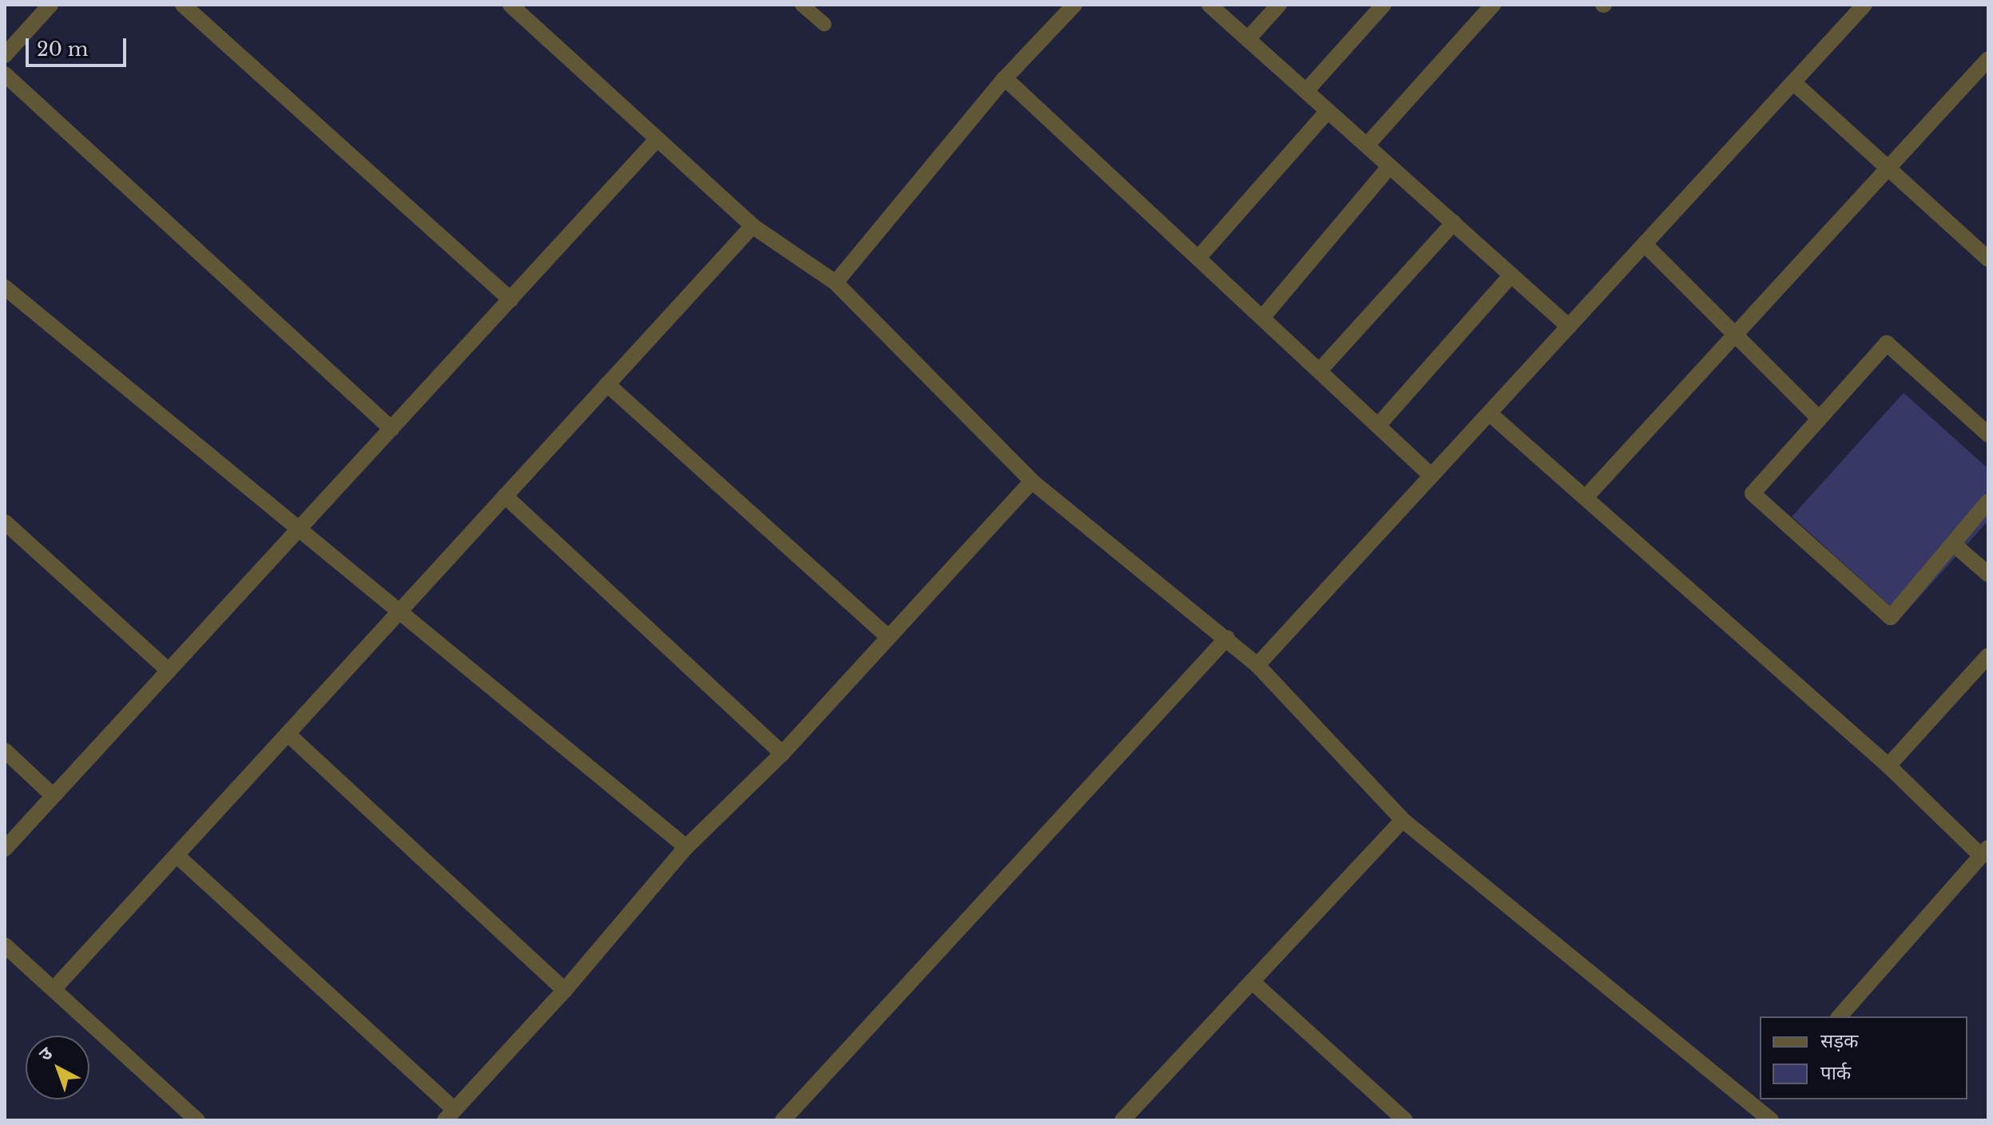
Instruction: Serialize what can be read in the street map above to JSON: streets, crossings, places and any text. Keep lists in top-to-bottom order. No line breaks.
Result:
{"legend":["सड़क","पार्क"],"scale_bar":"20 m","north":"top left"}
